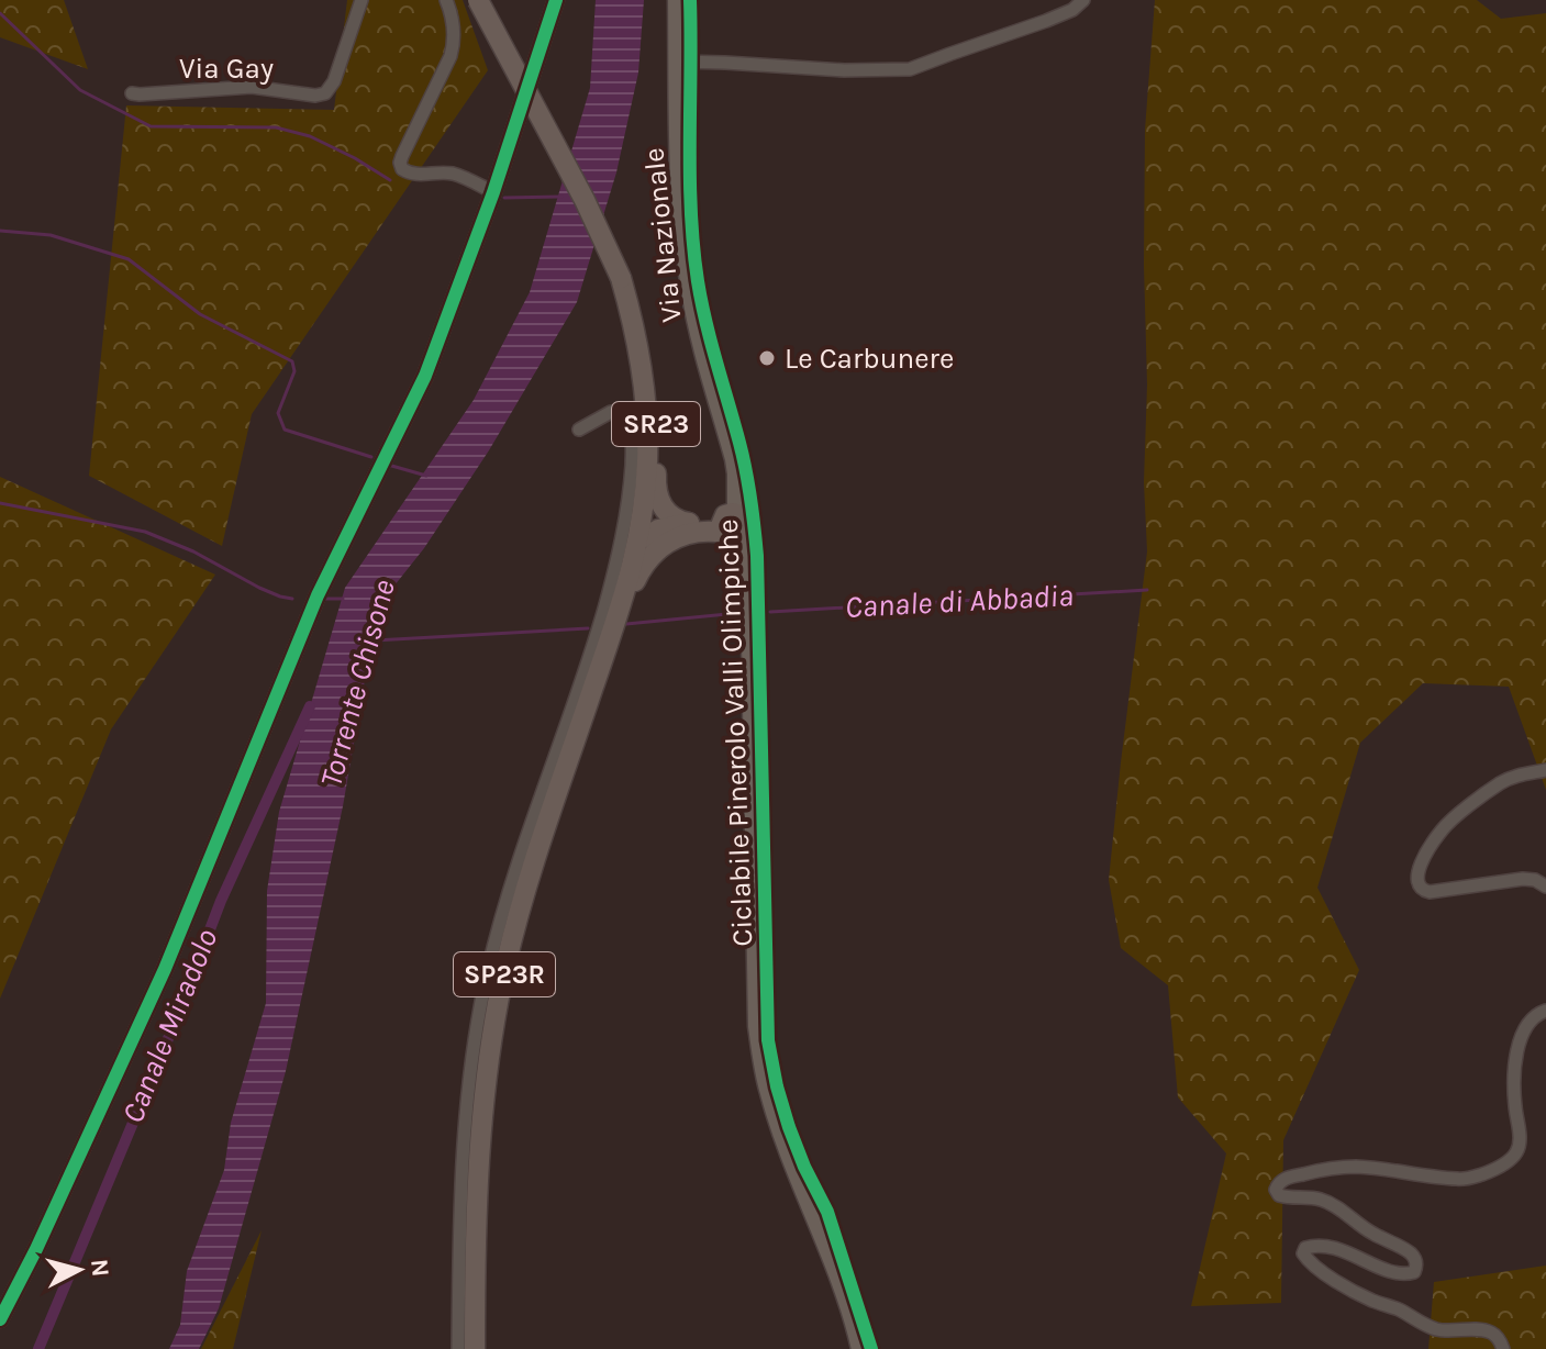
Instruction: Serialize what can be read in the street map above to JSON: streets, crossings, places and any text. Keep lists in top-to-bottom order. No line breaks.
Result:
{"streets":{"main road":["Via Nazionale","SR23","SP23R"],"street":["Via Gay"],"cycle path":["Ciclabile Pinerolo Valli Olimpiche"]},"crossings":[["SR23","SP23R"]],"water":["Canale di Abbadia","Torrente Chisone","Canale Miradolo"],"places":["Le Carbunere"],"north":"right"}
